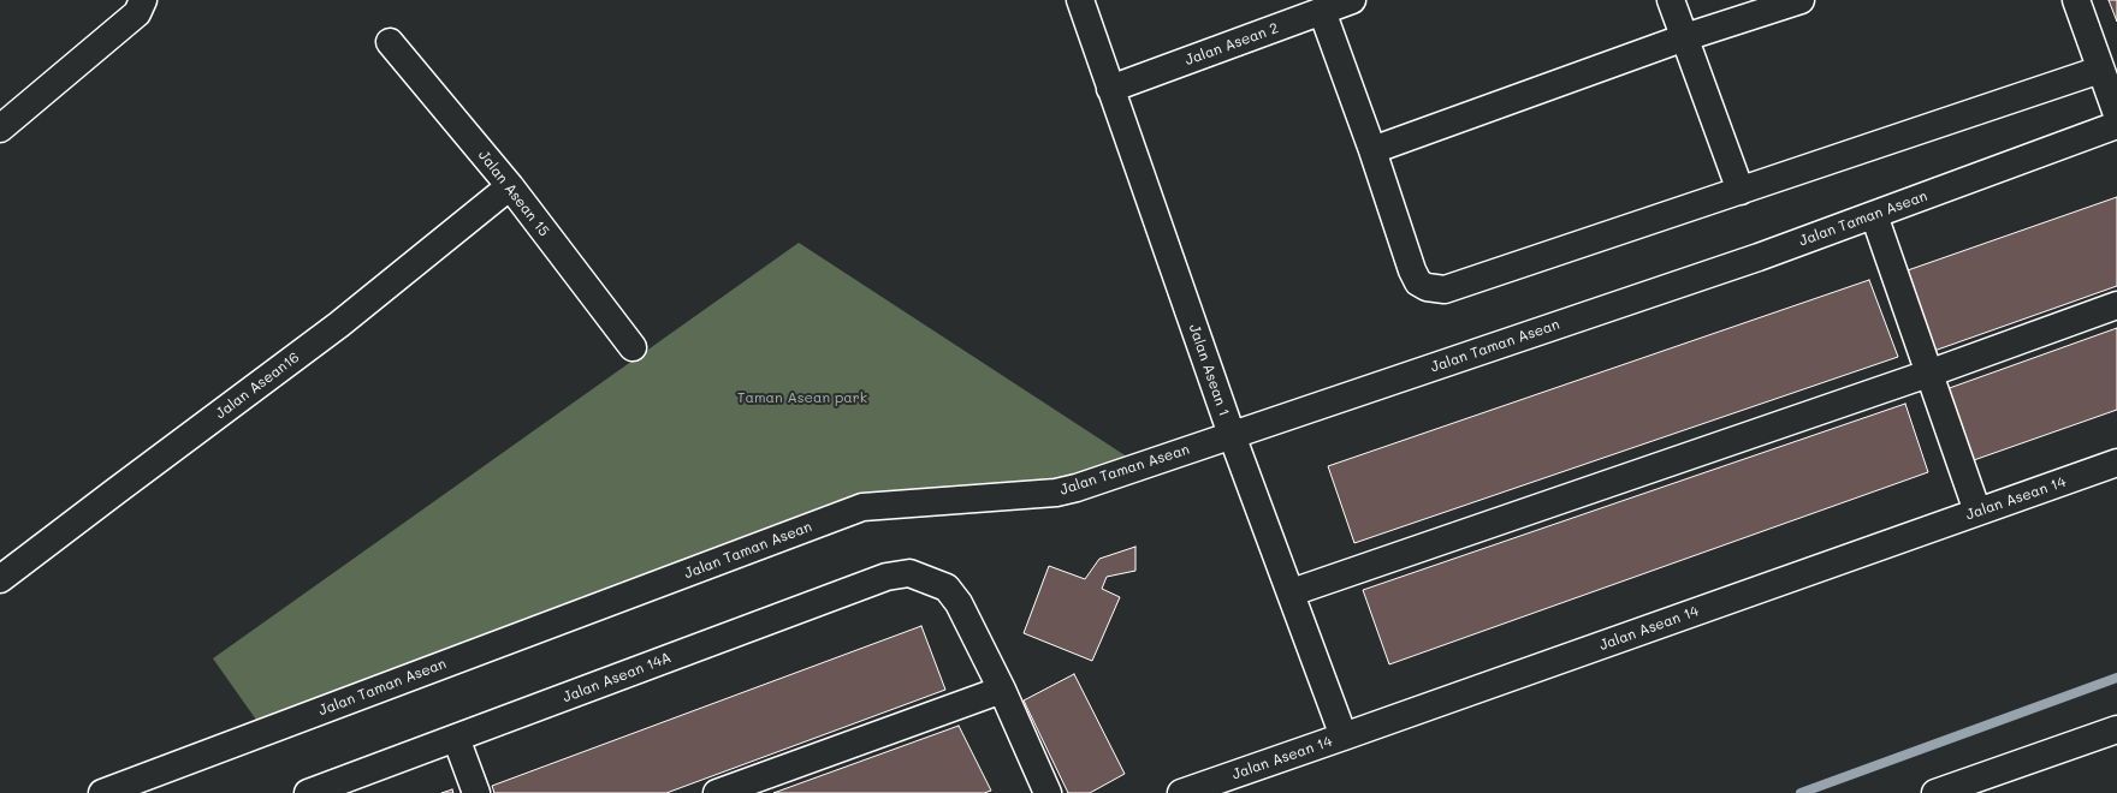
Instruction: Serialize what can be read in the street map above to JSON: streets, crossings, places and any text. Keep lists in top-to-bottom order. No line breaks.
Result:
{"streets":{"street":["Jalan Asean 2","Jalan Asean 15","Jalan Taman Asean","Jalan Asean 1","Jalan Asean16","Jalan Asean 14","Jalan Asean 14A"]},"crossings":[["Jalan Asean 2","Jalan Asean 1"],["Jalan Asean 15","Jalan Asean16"],["Jalan Taman Asean","Jalan Asean 1"],["Jalan Asean 1","Jalan Asean 14"]],"parks":["Taman Asean park"]}
